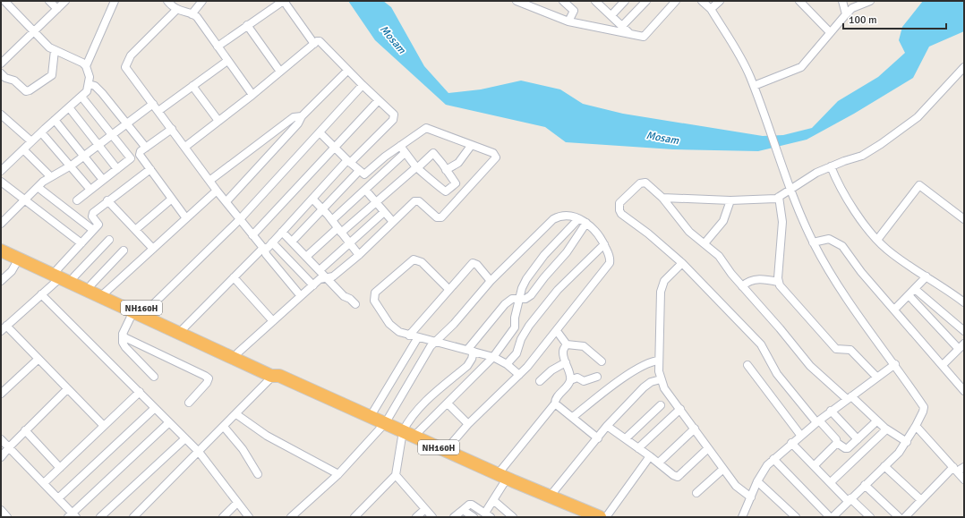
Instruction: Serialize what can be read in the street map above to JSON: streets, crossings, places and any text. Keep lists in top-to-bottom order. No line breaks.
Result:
{"streets":{"highway":["NH160H"]},"water":["Mosam"],"scale_bar":"100 m"}
